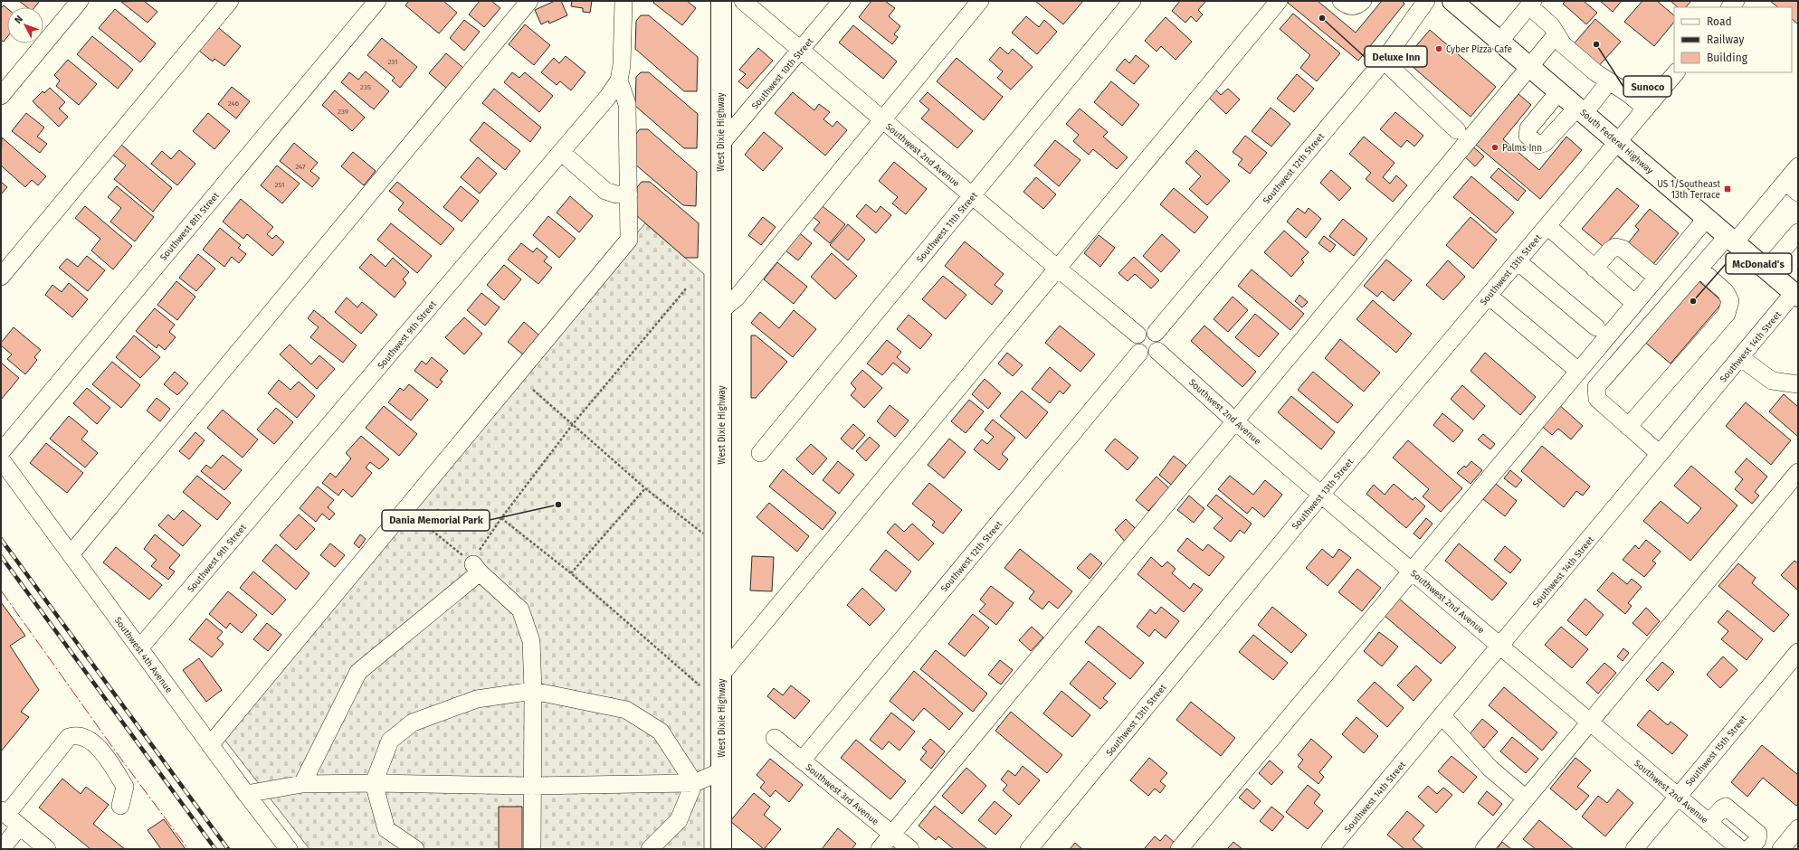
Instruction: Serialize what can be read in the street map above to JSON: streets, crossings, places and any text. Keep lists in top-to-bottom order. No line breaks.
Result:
{"streets":{"main road":["West Dixie Highway","South Federal Highway"],"street":["Southwest 10th Street","Southwest 2nd Avenue","Southwest 12th Street","Southwest 8th Street","Southwest 11th Street","Southwest 13th Street","Southwest 9th Street","Southwest 14th Street","Southwest 4th Avenue","Southwest 15th Street","Southwest 3rd Avenue"]},"crossings":[["Southwest 10th Street","West Dixie Highway"],["Southwest 10th Street","Southwest 2nd Avenue"],["South Federal Highway","Southwest 13th Street"],["South Federal Highway","Southwest 14th Street"],["Southwest 2nd Avenue","Southwest 12th Street"],["Southwest 2nd Avenue","Southwest 11th Street"],["Southwest 2nd Avenue","Southwest 13th Street"],["Southwest 2nd Avenue","Southwest 14th Street"],["Southwest 2nd Avenue","Southwest 15th Street"],["Southwest 12th Street","Southwest 3rd Avenue"],["Southwest 9th Street","Southwest 4th Avenue"]],"places":{"other":["Deluxe Inn","Sunoco","Cyber Pizza Cafe","Palms Inn","McDonald's","Dania Memorial Park"],"transit":["US 1/Southeast 13th Terrace"]},"house_numbers":["231","235","246","239","247","251"],"legend":["Road","Railway","Building"],"north":"top left"}
